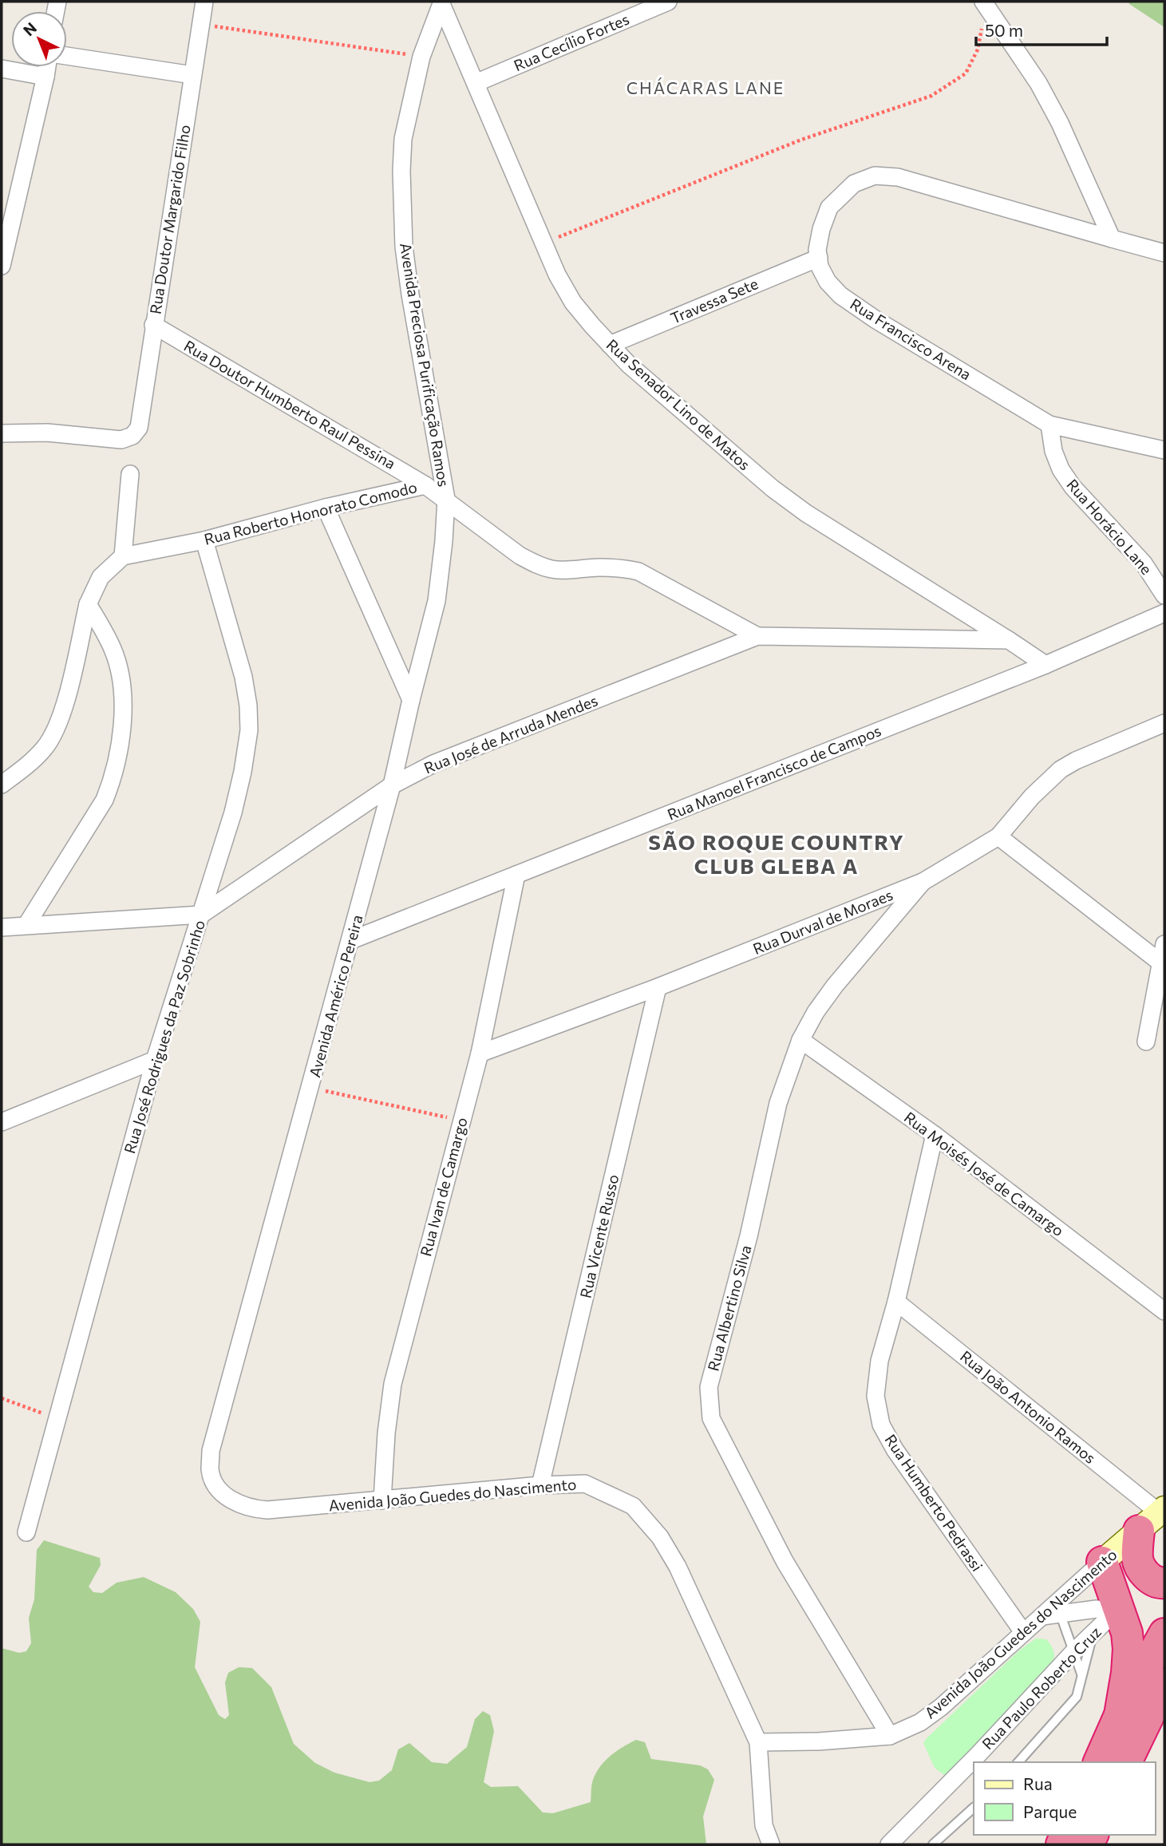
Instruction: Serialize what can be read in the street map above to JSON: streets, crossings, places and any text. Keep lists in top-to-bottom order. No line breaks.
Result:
{"streets":{"street":["Rua Cecílio Fortes","Rua Doutor Margarido Filho","Travessa Sete","Rua Francisco Arena","Avenida Preciosa Purificação Ramos","Rua Doutor Humberto Raul Pessina","Rua Senador Lino de Matos","Rua Roberto Honorato Comodo","Rua Horácio Lane","Rua José de Arruda Mendes","Rua Manoel Francisco de Campos","Rua Durval de Moraes","Avenida Américo Pereira","Rua José Rodrigues da Paz Sobrinho","Rua Moisés José de Camargo","Rua Ivan de Camargo","Rua Vicente Russo","Rua Albertino Silva","Rua João Antonio Ramos","Avenida João Guedes do Nascimento","Rua Humberto Pedrassi","Rua Paulo Roberto Cruz"]},"crossings":[["Rua Cecílio Fortes","Rua Senador Lino de Matos"],["Rua Doutor Margarido Filho","Rua Doutor Humberto Raul Pessina"],["Travessa Sete","Rua Francisco Arena"],["Travessa Sete","Rua Senador Lino de Matos"],["Rua Francisco Arena","Rua Horácio Lane"],["Avenida Preciosa Purificação Ramos","Rua Senador Lino de Matos"],["Avenida Preciosa Purificação Ramos","Rua Roberto Honorato Comodo"],["Avenida Preciosa Purificação Ramos","Avenida Américo Pereira"],["Rua Doutor Humberto Raul Pessina","Rua Roberto Honorato Comodo"],["Rua Senador Lino de Matos","Rua José de Arruda Mendes"],["Rua Roberto Honorato Comodo","Rua José de Arruda Mendes"],["Rua Roberto Honorato Comodo","Avenida Américo Pereira"],["Rua Roberto Honorato Comodo","Rua José Rodrigues da Paz Sobrinho"],["Rua José de Arruda Mendes","Avenida Américo Pereira"],["Rua José de Arruda Mendes","Rua José Rodrigues da Paz Sobrinho"],["Rua Manoel Francisco de Campos","Avenida Américo Pereira"],["Rua Manoel Francisco de Campos","Rua Ivan de Camargo"],["Rua Durval de Moraes","Rua Ivan de Camargo"],["Rua Durval de Moraes","Rua Vicente Russo"],["Rua Durval de Moraes","Rua Albertino Silva"],["Avenida Américo Pereira","Avenida João Guedes do Nascimento"],["Rua Moisés José de Camargo","Rua Albertino Silva"],["Rua Moisés José de Camargo","Rua Humberto Pedrassi"],["Rua Ivan de Camargo","Avenida João Guedes do Nascimento"],["Rua Vicente Russo","Avenida João Guedes do Nascimento"],["Rua Albertino Silva","Avenida João Guedes do Nascimento"],["Rua João Antonio Ramos","Avenida João Guedes do Nascimento"],["Rua João Antonio Ramos","Rua Humberto Pedrassi"],["Avenida João Guedes do Nascimento","Rua Humberto Pedrassi"],["Avenida João Guedes do Nascimento","Rua Paulo Roberto Cruz"]],"districts":["CHÁCARAS LANE","SÃO ROQUE COUNTRY CLUB GLEBA A"],"legend":["Rua","Parque"],"scale_bar":"50 m","north":"top left"}
